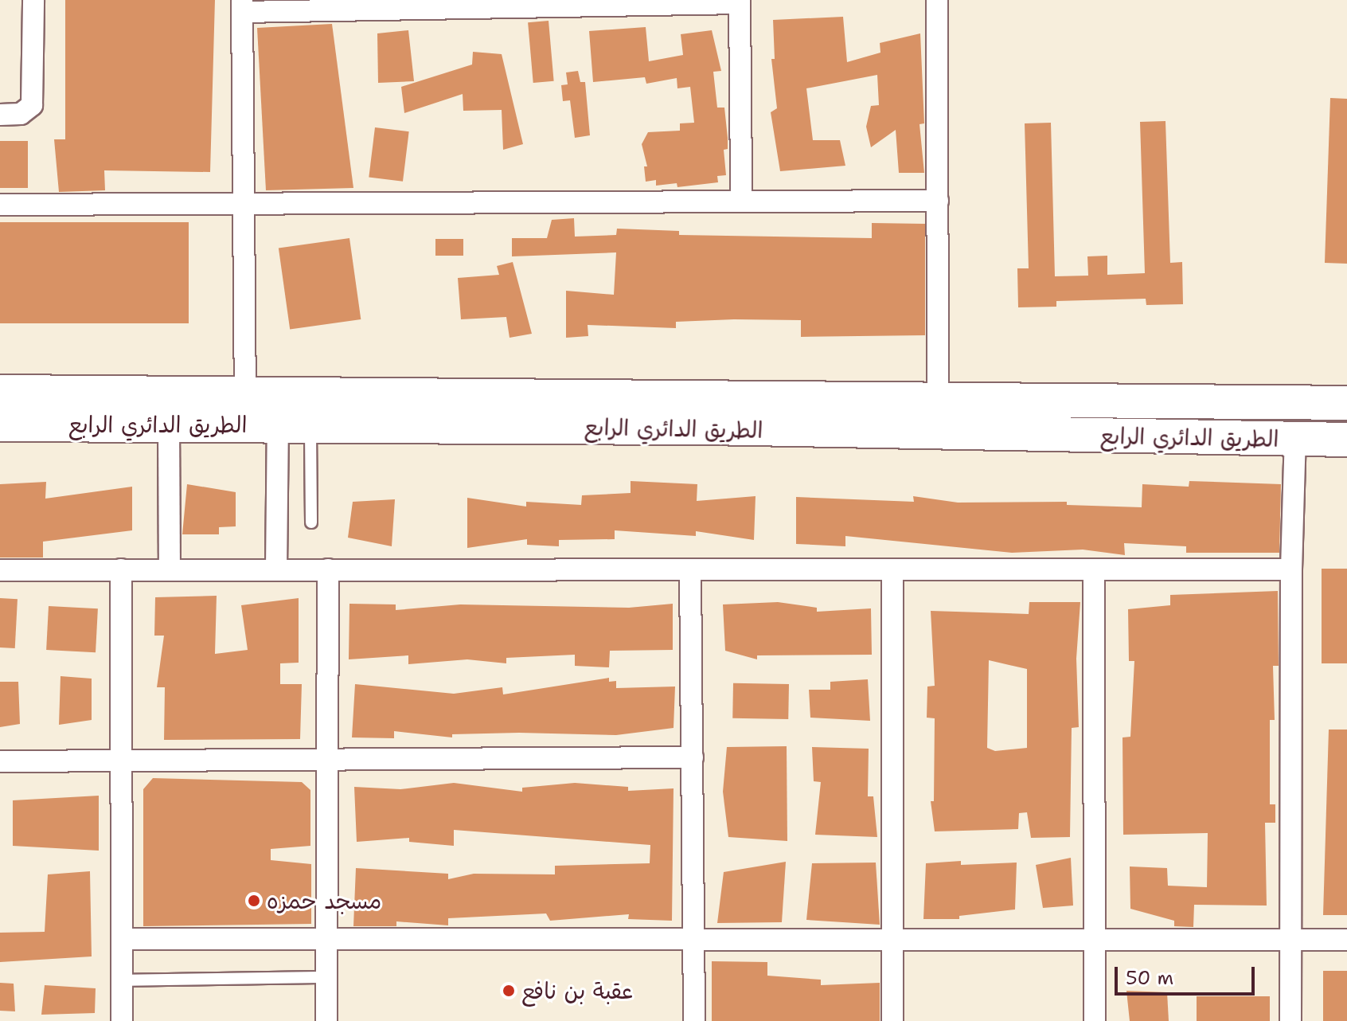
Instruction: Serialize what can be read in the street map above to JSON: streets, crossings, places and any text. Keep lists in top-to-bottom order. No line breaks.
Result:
{"streets":{"main road":["الطريق الدائري الرابع"]},"places":["مسجد حمزه","عقبة بن نافع"],"scale_bar":"50 m"}
